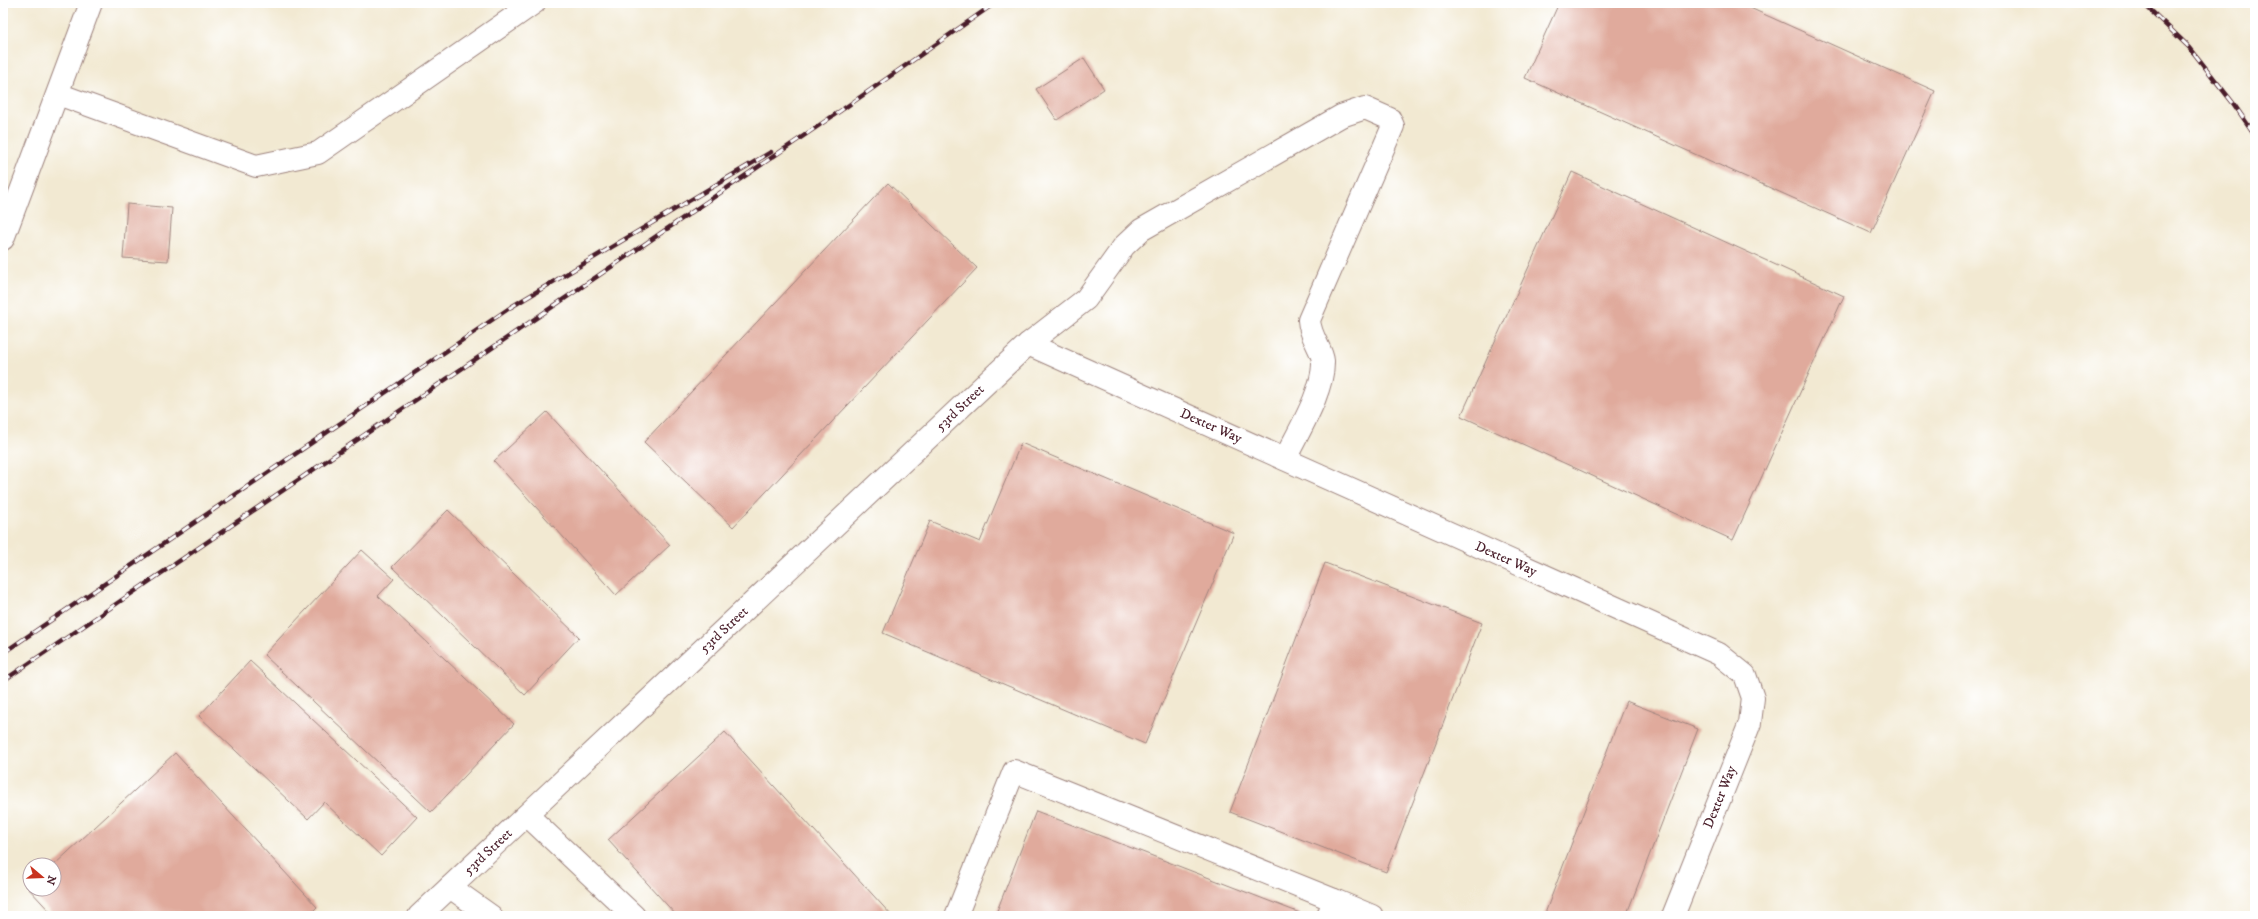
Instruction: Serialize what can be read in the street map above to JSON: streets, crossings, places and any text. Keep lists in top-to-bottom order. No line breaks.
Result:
{"streets":{"street":["53rd Street","Dexter Way"]},"crossings":[["53rd Street","Dexter Way"]],"north":"right"}
